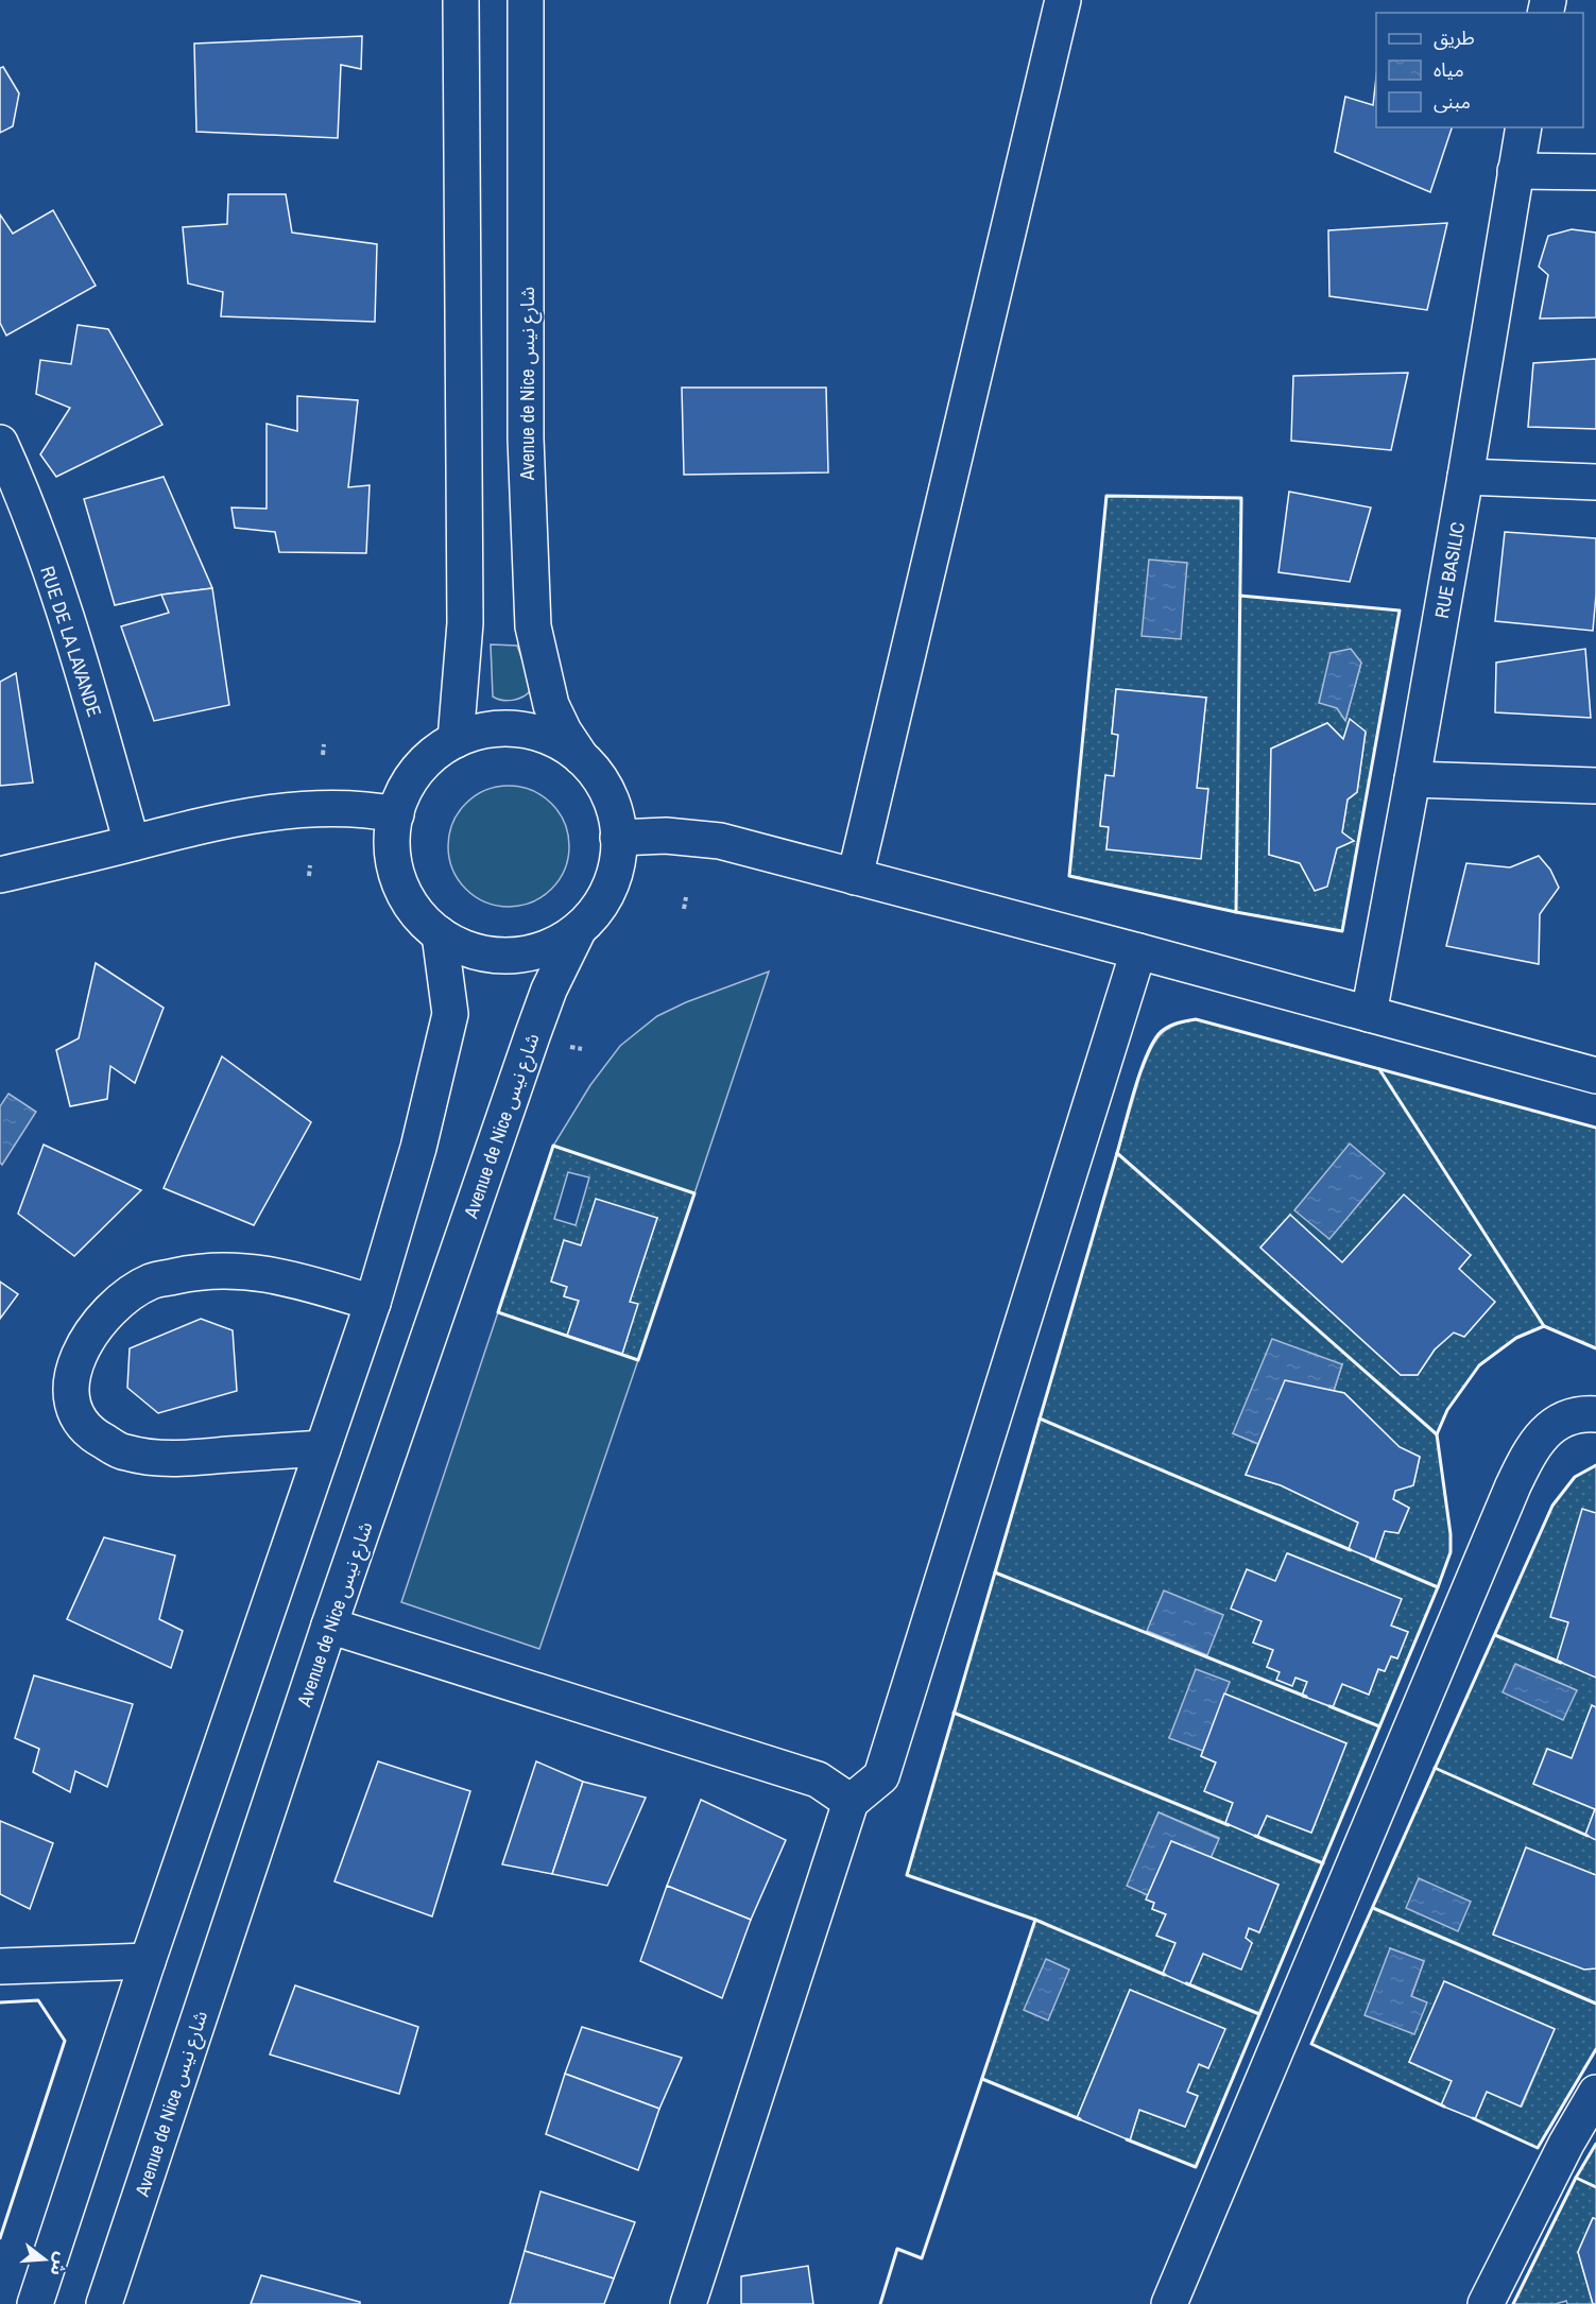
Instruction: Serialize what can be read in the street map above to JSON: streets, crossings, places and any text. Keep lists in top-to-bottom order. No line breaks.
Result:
{"streets":{"street":["Avenue de Nice شارع نيس","RUE BASILIC","RUE DE LA LAVANDE"]},"legend":["طريق","مياه","مبنى"],"north":"right"}
